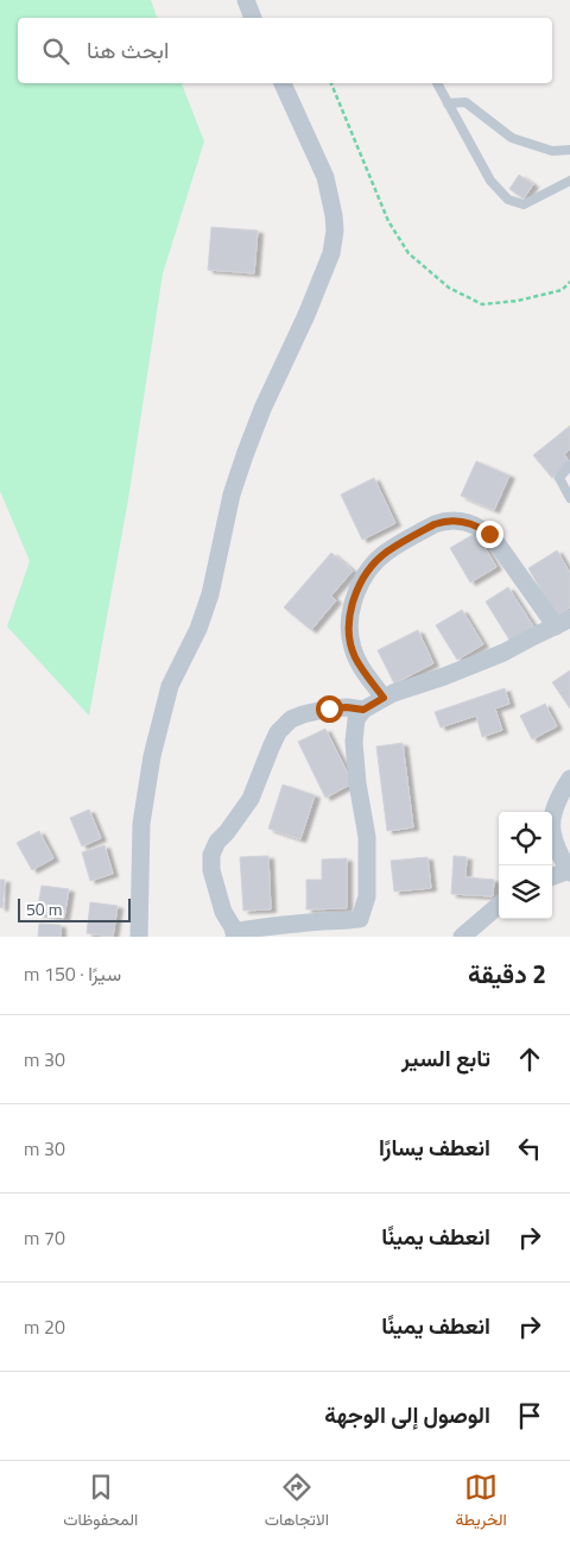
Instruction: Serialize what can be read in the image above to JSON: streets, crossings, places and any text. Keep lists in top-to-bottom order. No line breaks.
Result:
{"scale_bar":"50 m","page":{"search":"ابحث هنا","scale":"50 m","heading":["2 دقيقة","سيرًا · 150 m"],"list":[["تابع السير","30 m"],["انعطف يسارًا","30 m"],["انعطف يمينًا","70 m"],["انعطف يمينًا","20 m"],"الوصول إلى الوجهة"],"nav":["الخريطة","الاتجاهات","المحفوظات"]}}
